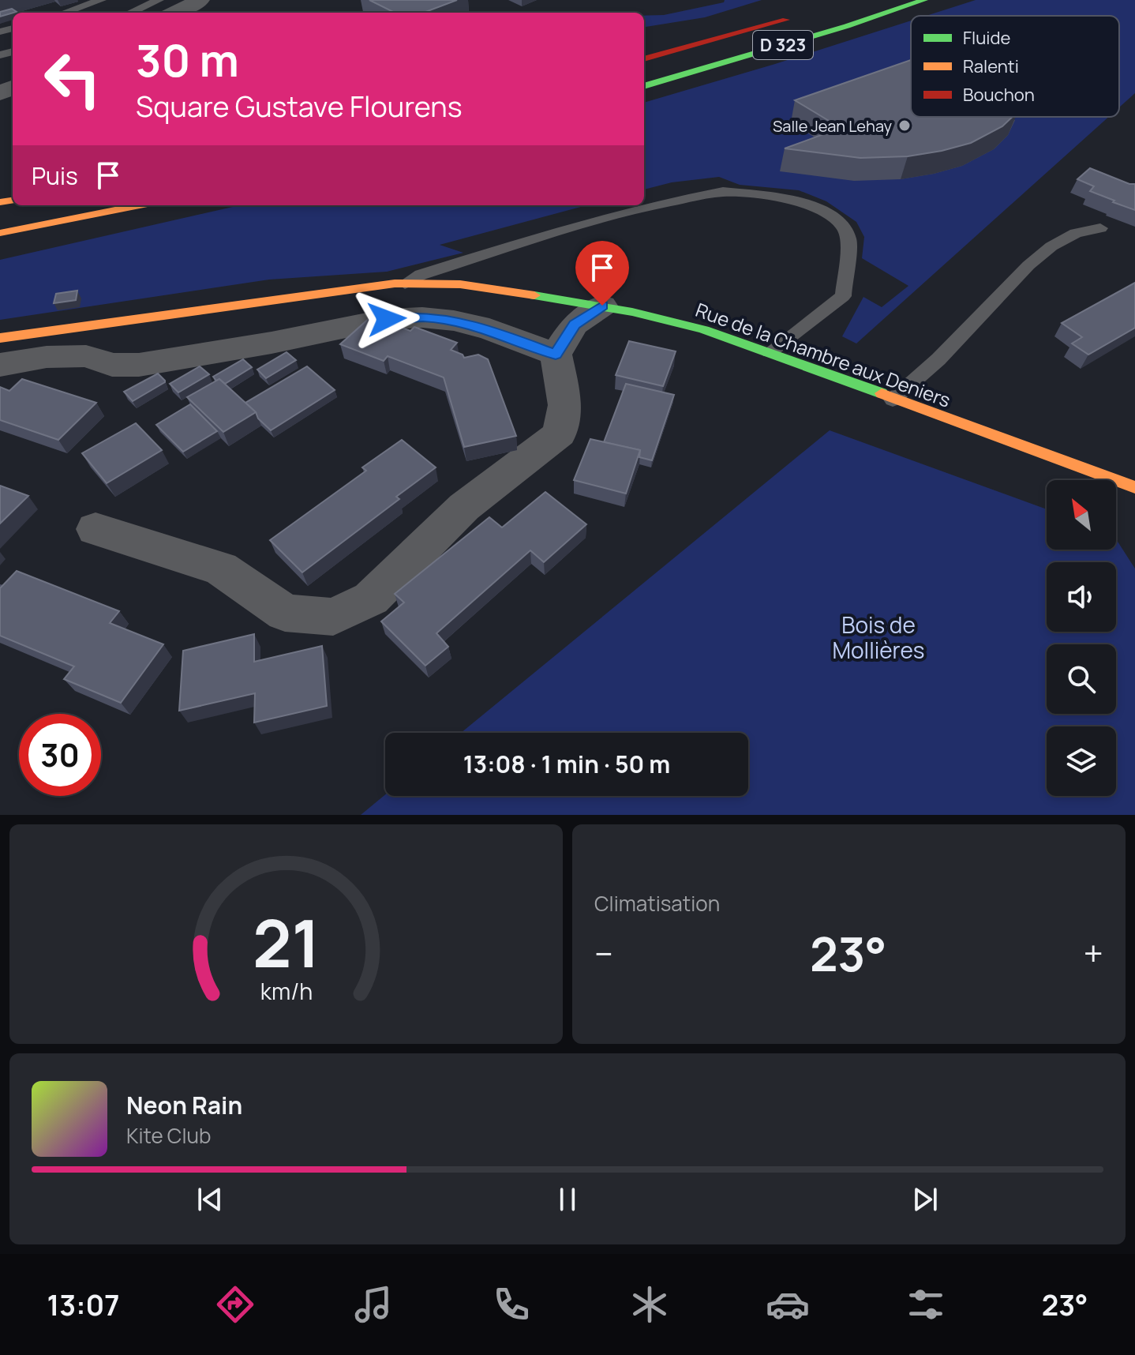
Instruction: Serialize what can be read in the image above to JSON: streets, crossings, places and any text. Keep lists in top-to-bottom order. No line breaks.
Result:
{"streets":{"main road":["D 323","Rue de la Chambre aux Deniers"]},"parks":["Bois de Mollières"],"places":["Salle Jean Lehay"],"legend":["Fluide","Ralenti","Bouchon"],"north":"top left","page":{"turn":["30 m","Square Gustave Flourens"],"then":"Puis","limit":"30","trip":"13:08 · 1 min · 50 m","tile":"Climatisation","heat":["−","23°","+"],"song":["Neon Rain","Kite Club"],"tabs":["13:07","23°"],"gauge":["21","km/h"]}}
